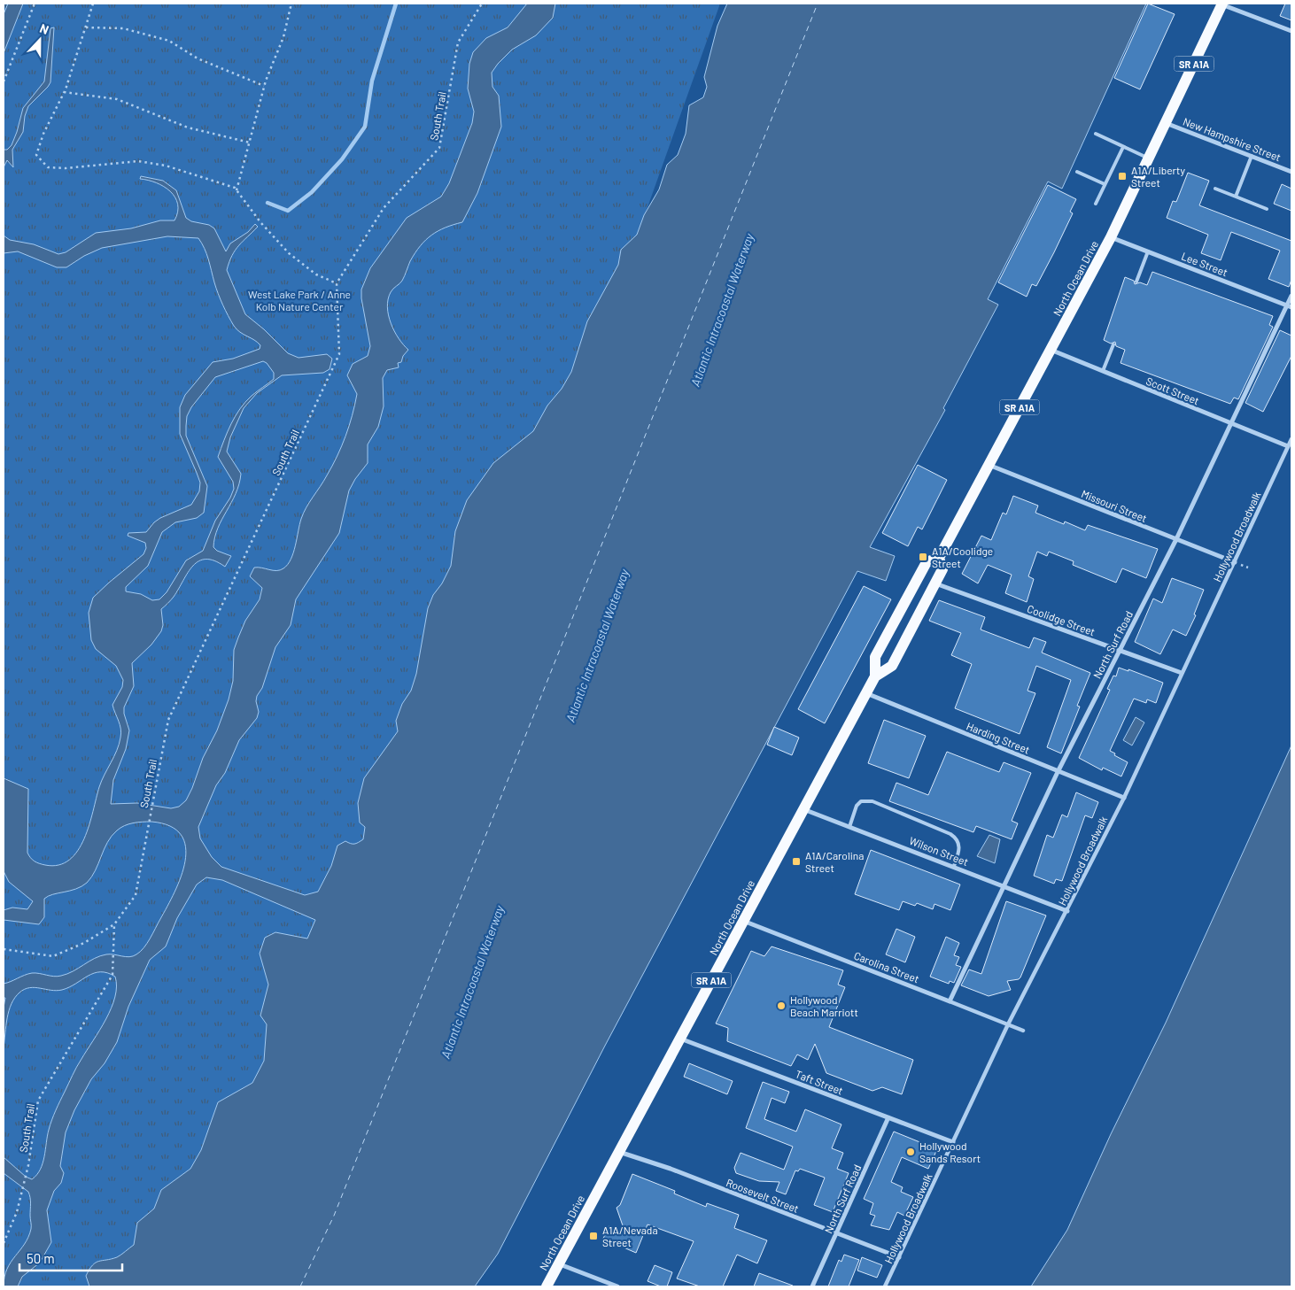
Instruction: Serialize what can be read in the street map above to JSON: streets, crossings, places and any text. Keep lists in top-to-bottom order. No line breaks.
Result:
{"streets":{"main road":["SR A1A","North Ocean Drive"],"street":["New Hampshire Street","Lee Street","Scott Street","Missouri Street","Hollywood Broadwalk","Coolidge Street","North Surf Road","Harding Street","Wilson Street","Carolina Street","Taft Street","Roosevelt Street"],"path":["South Trail"]},"crossings":[["New Hampshire Street","North Ocean Drive"],["Lee Street","North Ocean Drive"],["Lee Street","North Surf Road"],["North Ocean Drive","Scott Street"],["North Ocean Drive","Missouri Street"],["North Ocean Drive","Coolidge Street"],["North Ocean Drive","Harding Street"],["North Ocean Drive","Wilson Street"],["North Ocean Drive","Carolina Street"],["North Ocean Drive","Taft Street"],["North Ocean Drive","Roosevelt Street"],["Scott Street","Hollywood Broadwalk"],["Scott Street","North Surf Road"],["Missouri Street","Hollywood Broadwalk"],["Missouri Street","North Surf Road"],["Hollywood Broadwalk","Coolidge Street"],["Hollywood Broadwalk","Harding Street"],["Hollywood Broadwalk","Wilson Street"],["Hollywood Broadwalk","Carolina Street"],["Hollywood Broadwalk","Taft Street"],["Hollywood Broadwalk","Roosevelt Street"],["Coolidge Street","North Surf Road"],["North Surf Road","Harding Street"],["North Surf Road","Wilson Street"],["North Surf Road","Carolina Street"],["North Surf Road","Taft Street"],["North Surf Road","Roosevelt Street"]],"water":["Atlantic Intracoastal Waterway"],"parks":["West Lake Park / Anne Kolb Nature Center"],"places":{"transit":["A1A/Liberty Street","A1A/Coolidge Street","A1A/Carolina Street","A1A/Nevada Street"],"other":["Hollywood Beach Marriott","Hollywood Sands Resort"]},"scale_bar":"50 m","north":"top"}
